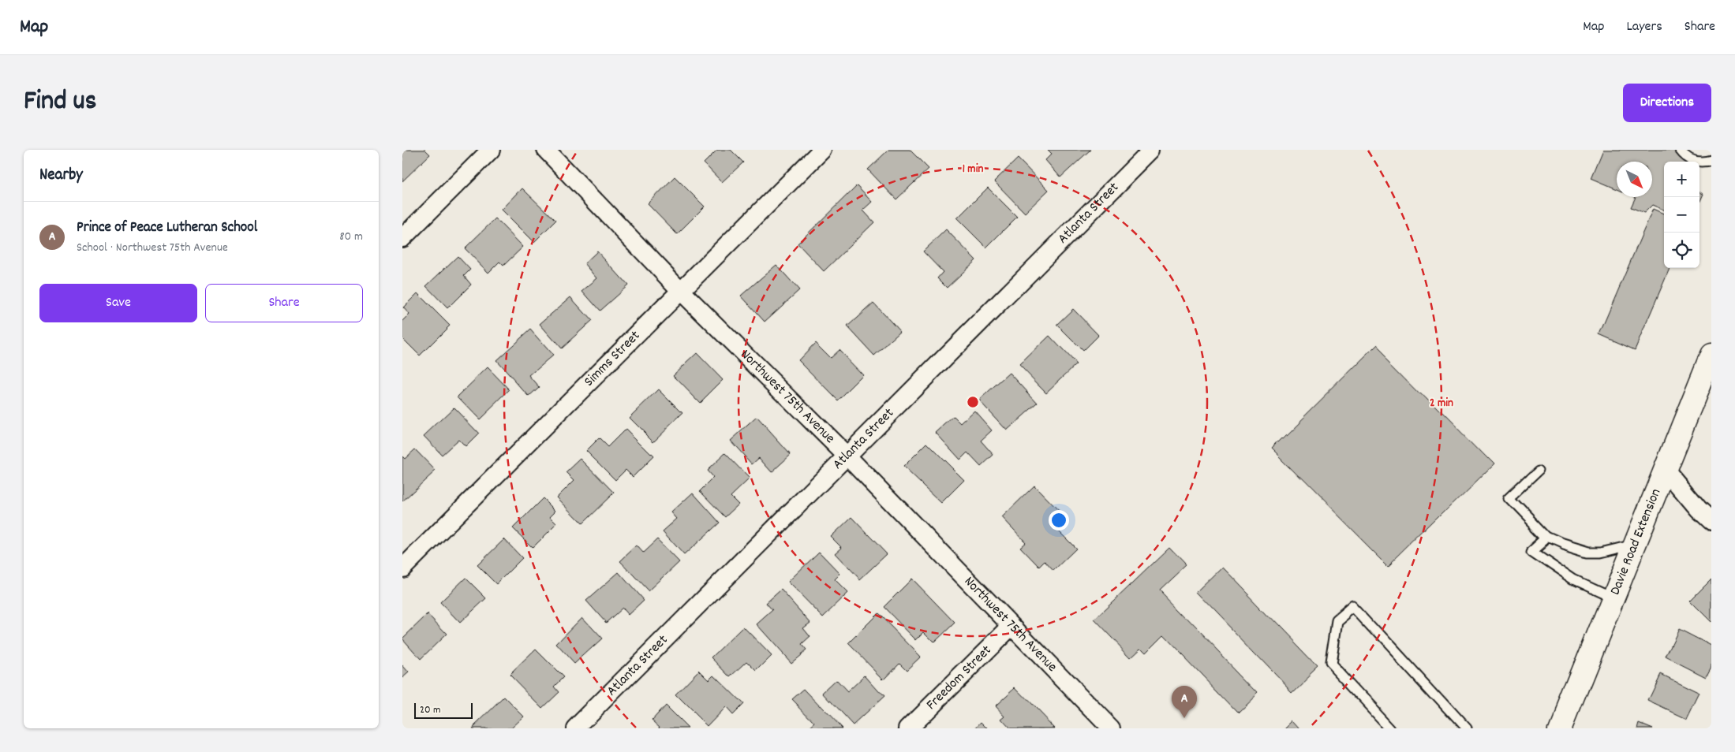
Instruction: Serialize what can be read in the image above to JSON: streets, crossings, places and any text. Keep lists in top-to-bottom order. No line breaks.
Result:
{"streets":{"main road":["Davie Road Extension"],"street":["Atlanta Street","Simms Street","Northwest 75th Avenue","Freedom Street"]},"crossings":[["Atlanta Street","Northwest 75th Avenue"],["Simms Street","Northwest 75th Avenue"],["Northwest 75th Avenue","Freedom Street"]],"scale_bar":"20 m","north":"bottom right","page":{"header":"Map","nav":["Map","Layers","Share"],"title":"Find us","buttons":["Directions",["Save","Share"]],"heading":"Nearby","map_buttons":["+","−"],"list":[{"mark":"A","name":"Prince of Peace Lutheran School","note":"School · Northwest 75th Avenue","value":"80 m"}],"pins":"A","scale":"20 m"},"rings":["1 min","2 min"]}
